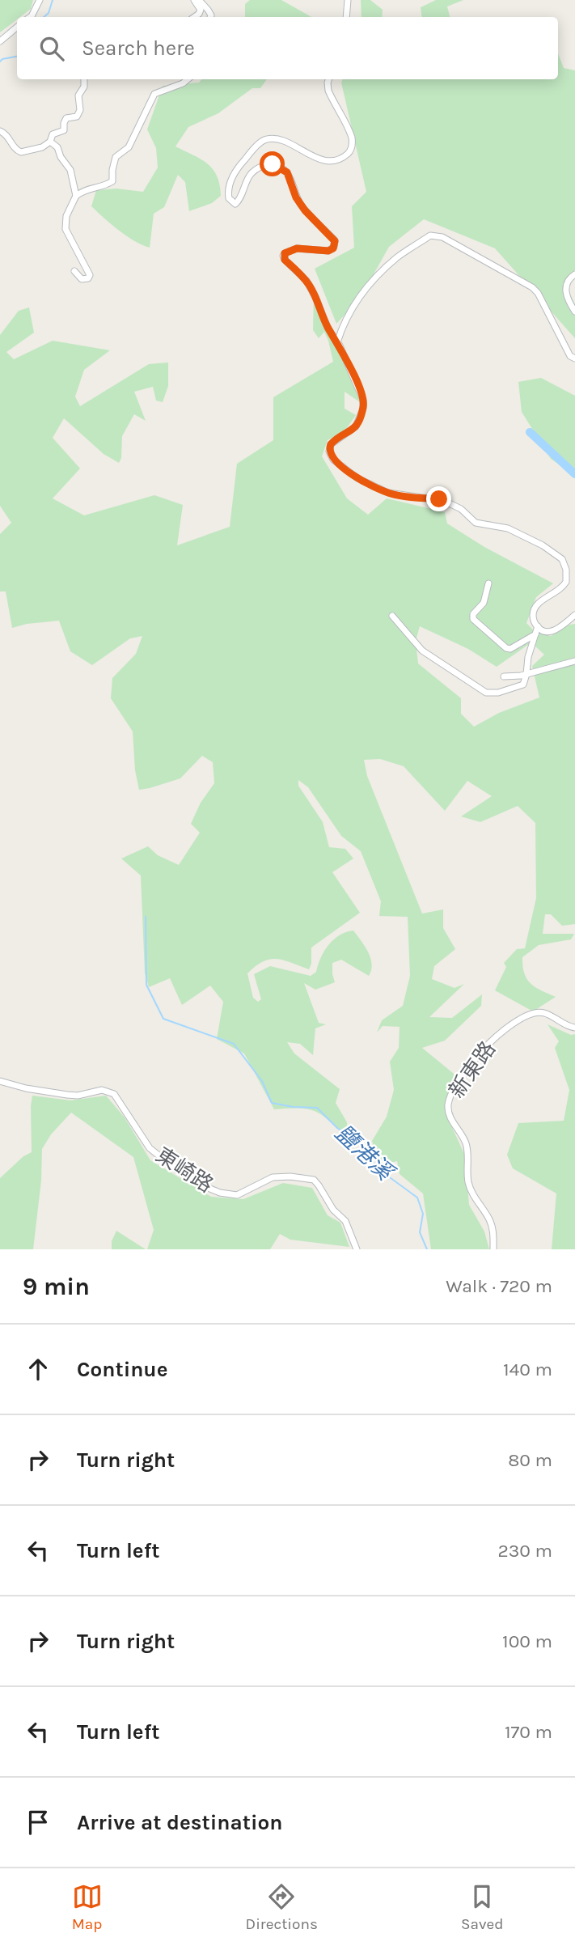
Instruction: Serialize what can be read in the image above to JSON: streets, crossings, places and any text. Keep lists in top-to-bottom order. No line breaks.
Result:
{"streets":{"street":["新東路","東崎路"]},"water":["鹽港溪"],"page":{"search":"Search here","heading":["9 min","Walk · 720 m"],"list":[["Continue","140 m"],["Turn right","80 m"],["Turn left","230 m"],["Turn right","100 m"],["Turn left","170 m"],"Arrive at destination"],"nav":["Map","Directions","Saved"]}}
